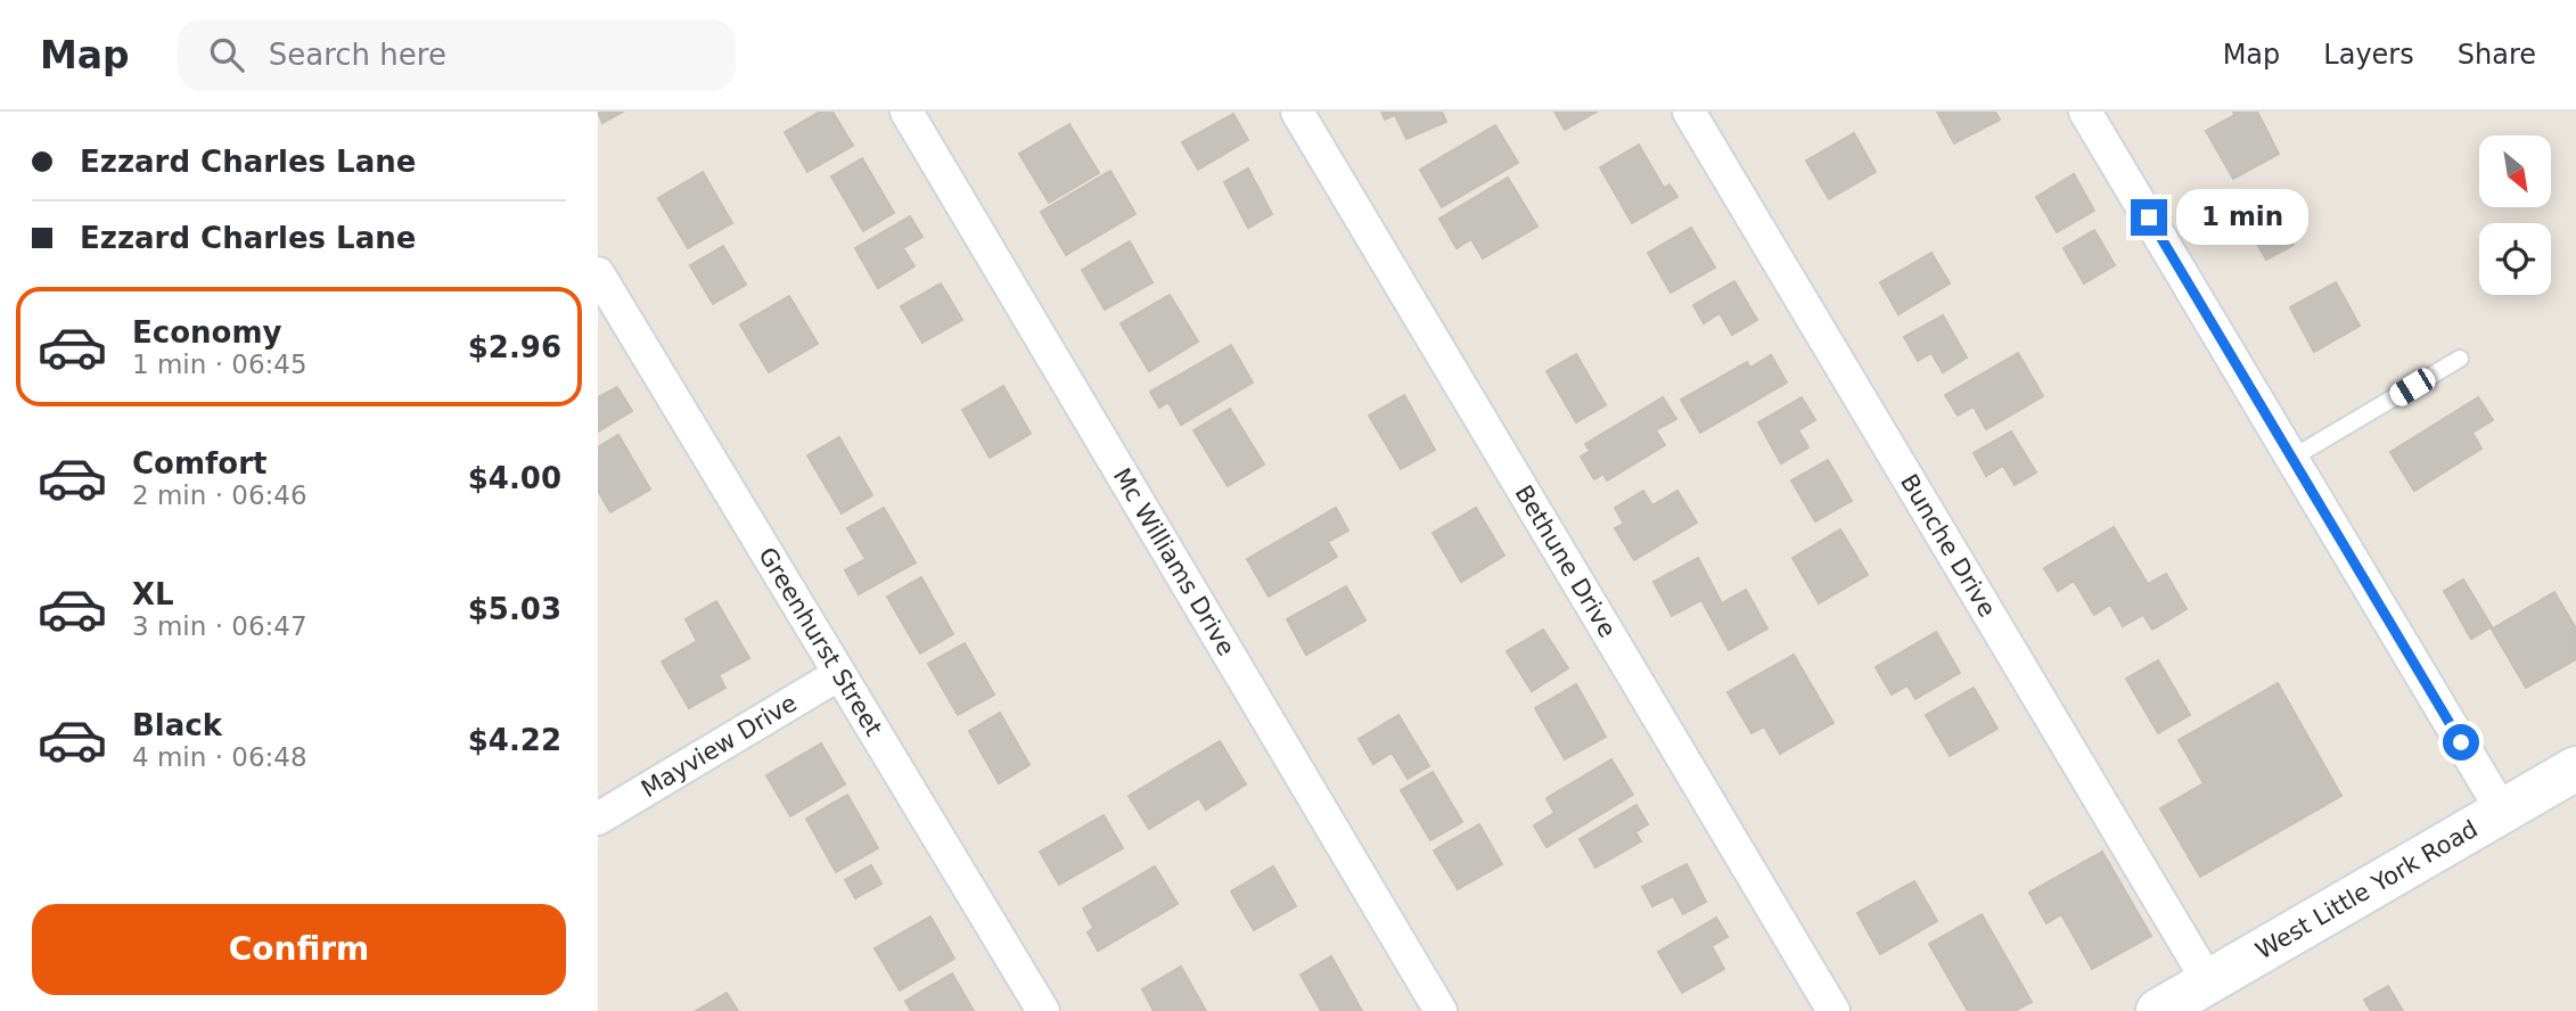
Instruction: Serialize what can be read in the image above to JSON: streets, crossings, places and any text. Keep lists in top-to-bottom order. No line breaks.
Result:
{"streets":{"street":["Bunche Drive","Mc Williams Drive","Bethune Drive","Greenhurst Street","Mayview Drive","West Little York Road"]},"crossings":[["Bunche Drive","West Little York Road"],["Greenhurst Street","Mayview Drive"]],"north":"bottom right","page":{"header":"Map","search":"Search here","nav":["Map","Layers","Share"],"banner":["Ezzard Charles Lane","Ezzard Charles Lane"],"bubble":"1 min","list":[{"name":"Economy","note":"1 min · 06:45","value":"$2.96"},{"name":"Comfort","note":"2 min · 06:46","value":"$4.00"},{"name":"XL","note":"3 min · 06:47","value":"$5.03"},{"name":"Black","note":"4 min · 06:48","value":"$4.22"}],"buttons":"Confirm"}}
